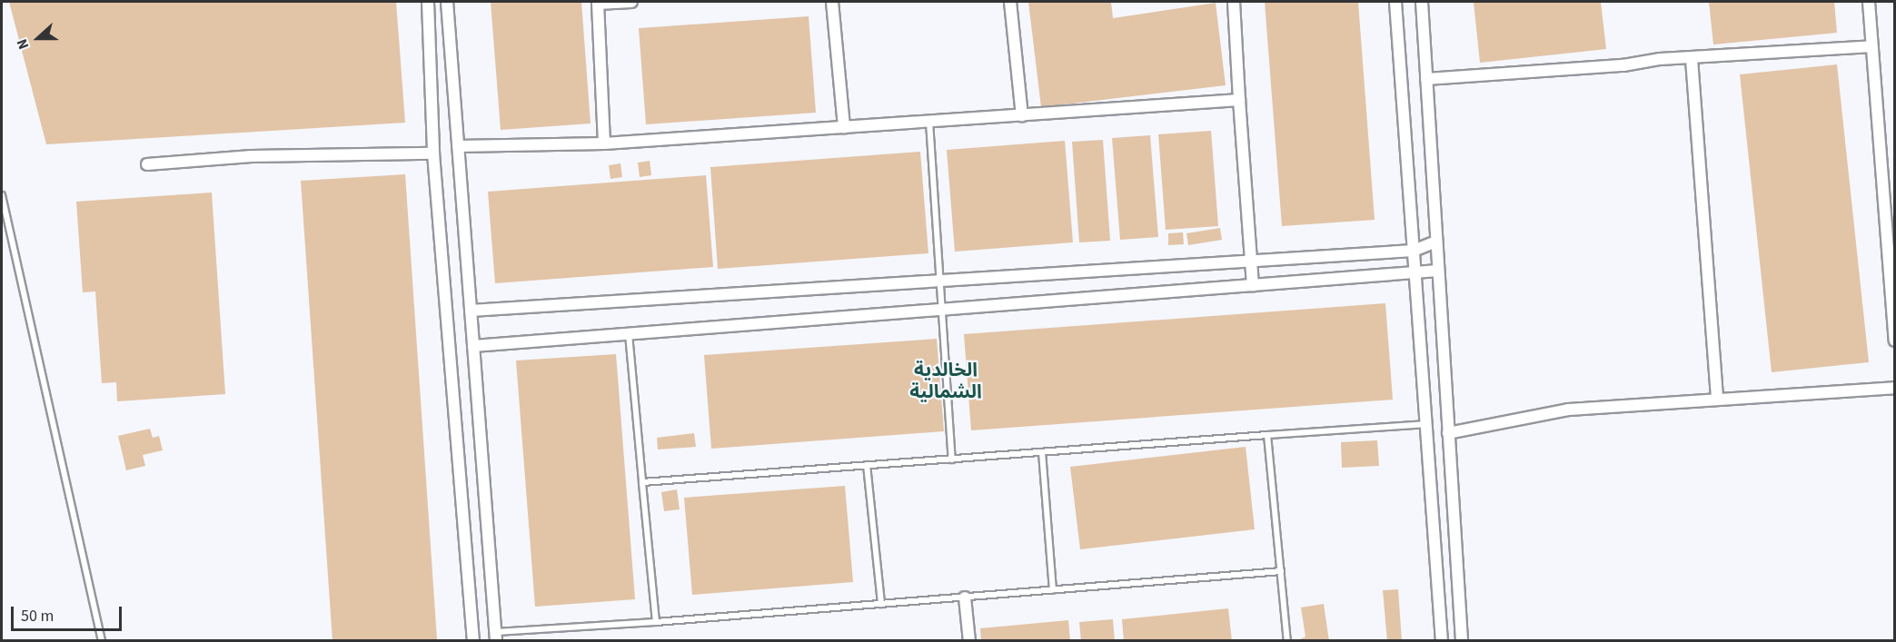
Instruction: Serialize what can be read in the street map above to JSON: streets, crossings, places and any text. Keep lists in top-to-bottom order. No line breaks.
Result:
{"districts":["الخالدية الشمالية"],"scale_bar":"50 m","north":"left"}
